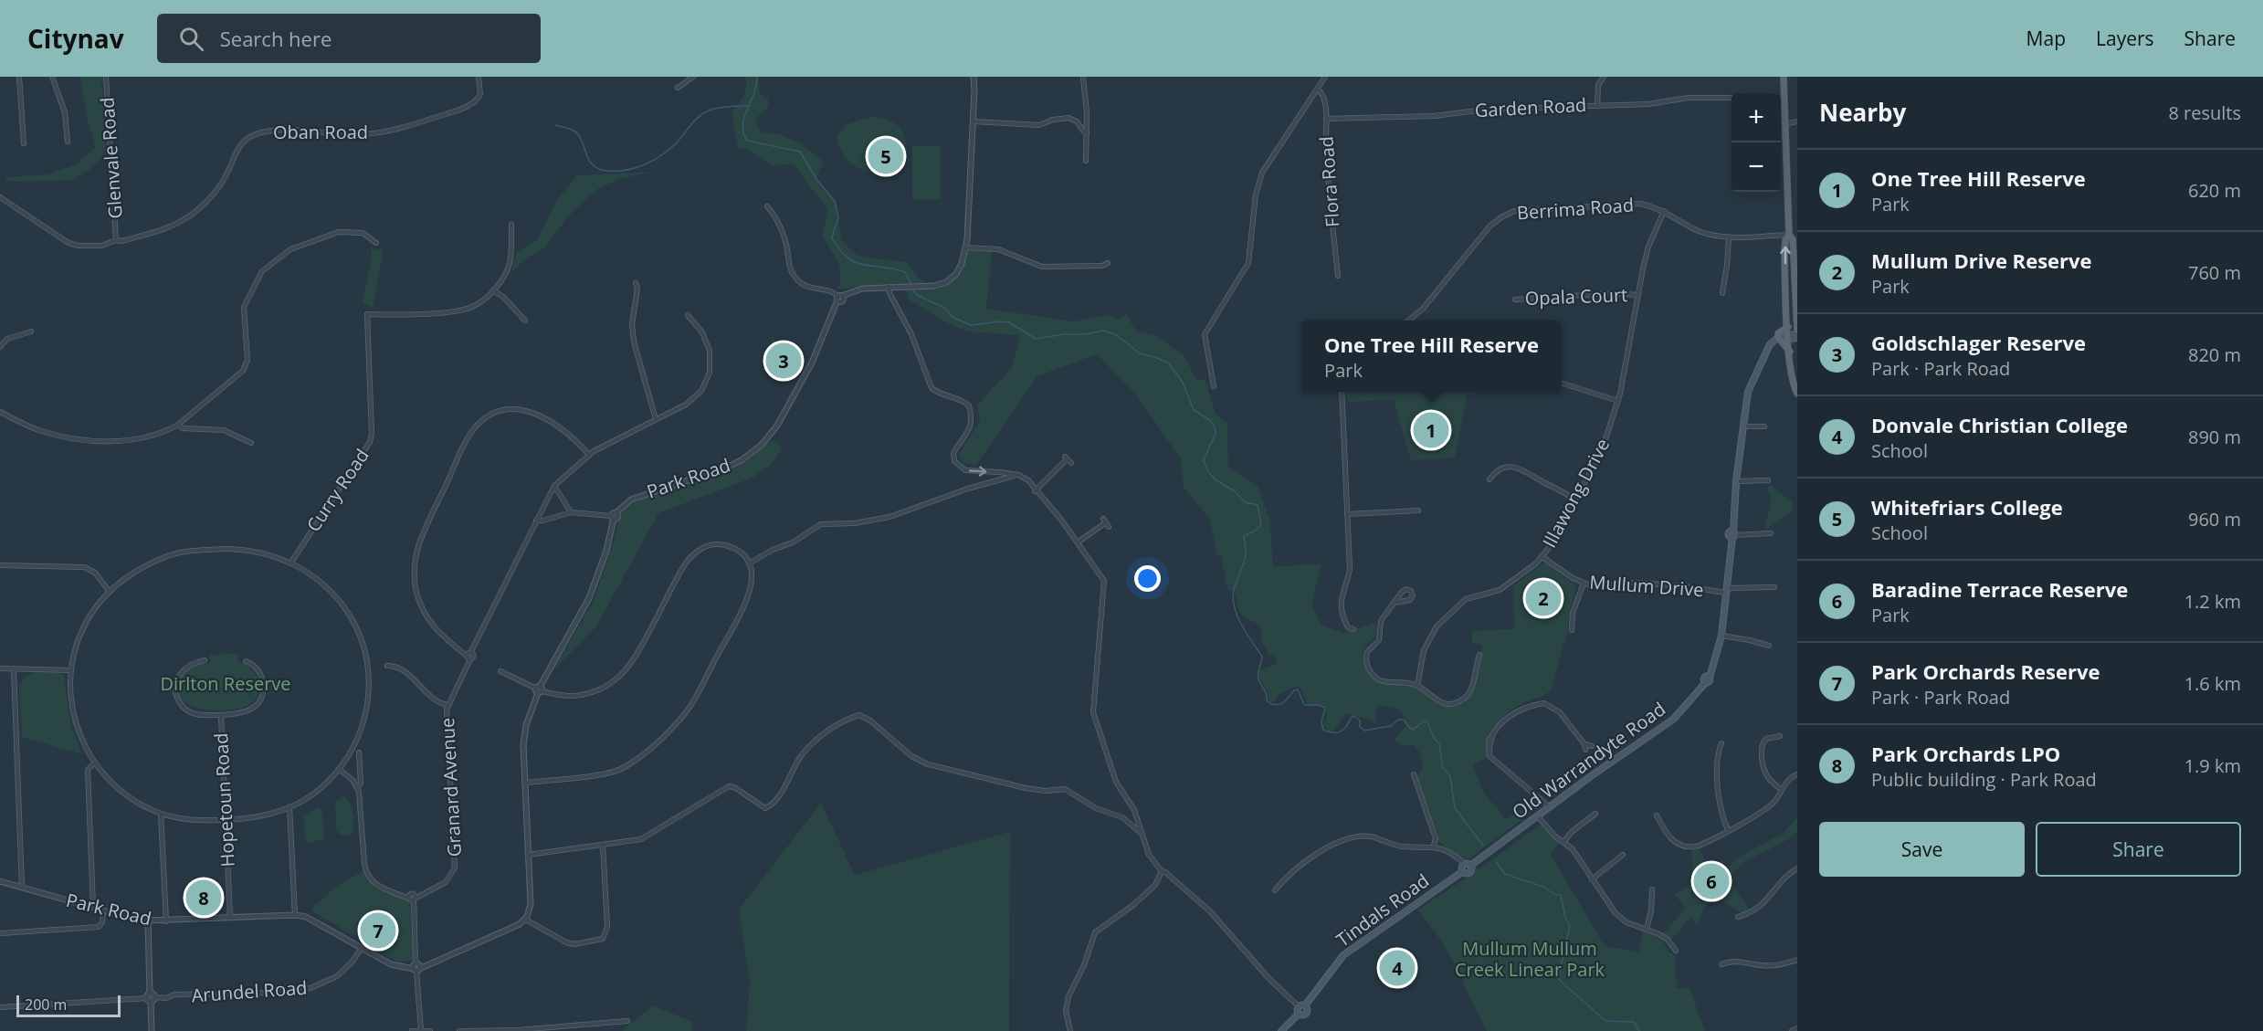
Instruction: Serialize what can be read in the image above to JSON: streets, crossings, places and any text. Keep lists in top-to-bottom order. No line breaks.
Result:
{"streets":{"main road":["Old Warrandyte Road","Tindals Road"],"street":["Garden Road","Oban Road","Glenvale Road","Flora Road","Berrima Road","Opala Court","Park Road","Curry Road","Illawong Drive","Mullum Drive","Granard Avenue","Hopetoun Road","Arundel Road"]},"crossings":[["Garden Road","Flora Road"],["Oban Road","Glenvale Road"],["Berrima Road","Illawong Drive"],["Opala Court","Illawong Drive"],["Park Road","Hopetoun Road"],["Park Road","Arundel Road"],["Illawong Drive","Mullum Drive"],["Mullum Drive","Old Warrandyte Road"],["Old Warrandyte Road","Tindals Road"]],"parks":["Dirlton Reserve","Mullum Mullum Creek Linear Park"],"scale_bar":"200 m","page":{"header":"Citynav","search":"Search here","nav":["Map","Layers","Share"],"heading":["Nearby","8 results"],"map_buttons":["+","−"],"pins":["5","3","1","2","6","8","7","4"],"list":[{"mark":"1","name":"One Tree Hill Reserve","note":"Park","value":"620 m"},{"mark":"2","name":"Mullum Drive Reserve","note":"Park","value":"760 m"},{"mark":"3","name":"Goldschlager Reserve","note":"Park · Park Road","value":"820 m"},{"mark":"4","name":"Donvale Christian College","note":"School","value":"890 m"},{"mark":"5","name":"Whitefriars College","note":"School","value":"960 m"},{"mark":"6","name":"Baradine Terrace Reserve","note":"Park","value":"1.2 km"},{"mark":"7","name":"Park Orchards Reserve","note":"Park · Park Road","value":"1.6 km"},{"mark":"8","name":"Park Orchards LPO","note":"Public building · Park Road","value":"1.9 km"}],"popup":["One Tree Hill Reserve","Park"],"buttons":["Save","Share"],"scale":"200 m"}}
